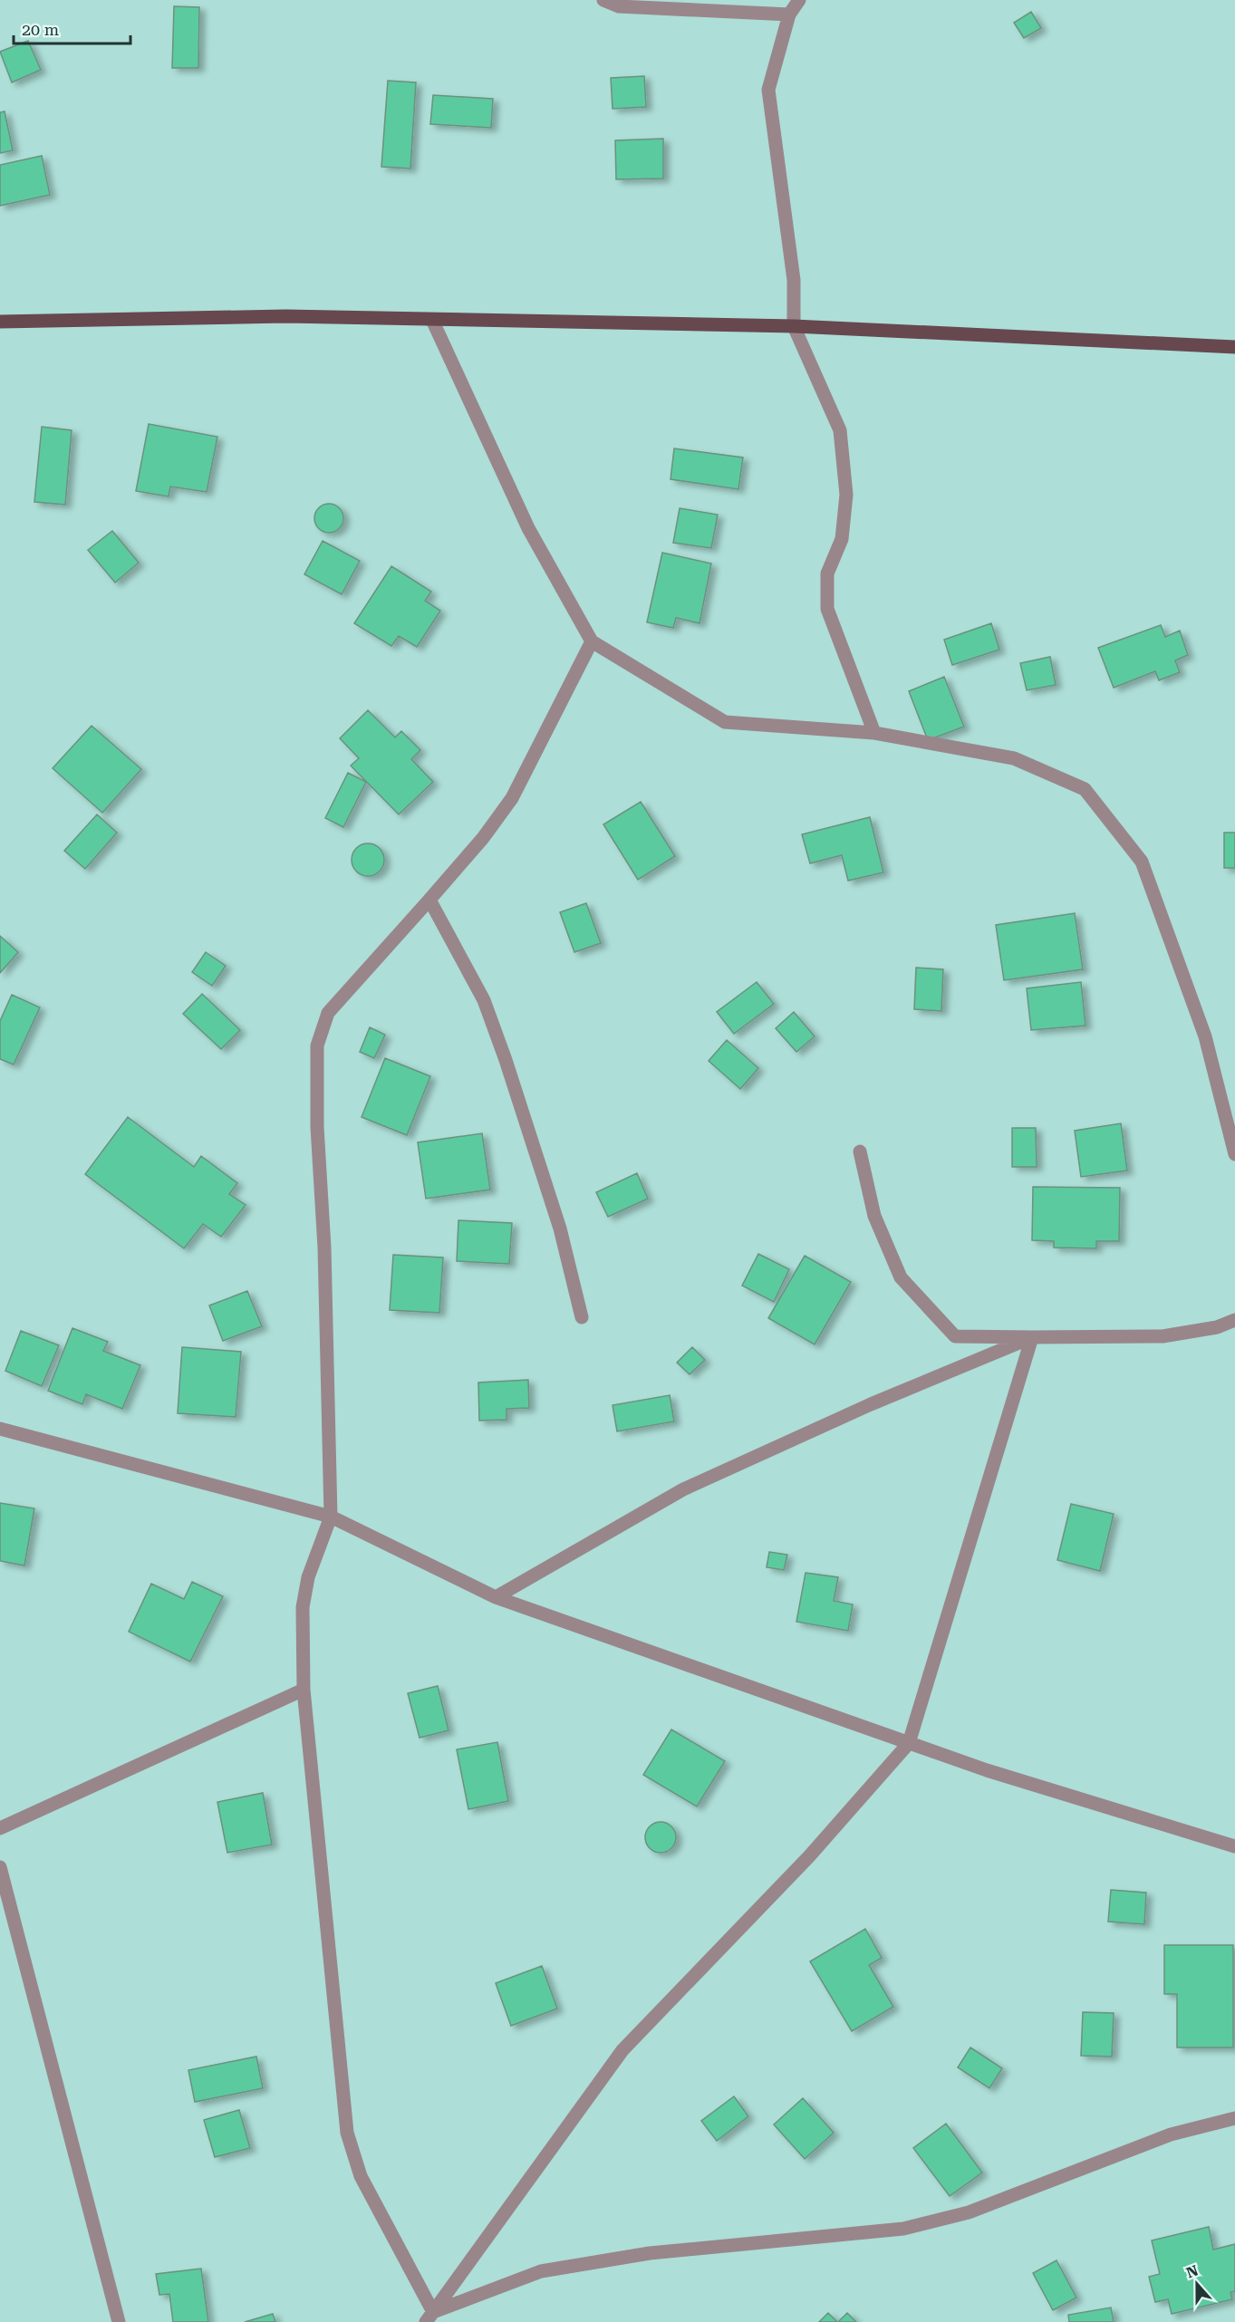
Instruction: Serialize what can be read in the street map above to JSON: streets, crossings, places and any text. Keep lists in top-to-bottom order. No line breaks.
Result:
{"scale_bar":"20 m","north":"top"}
